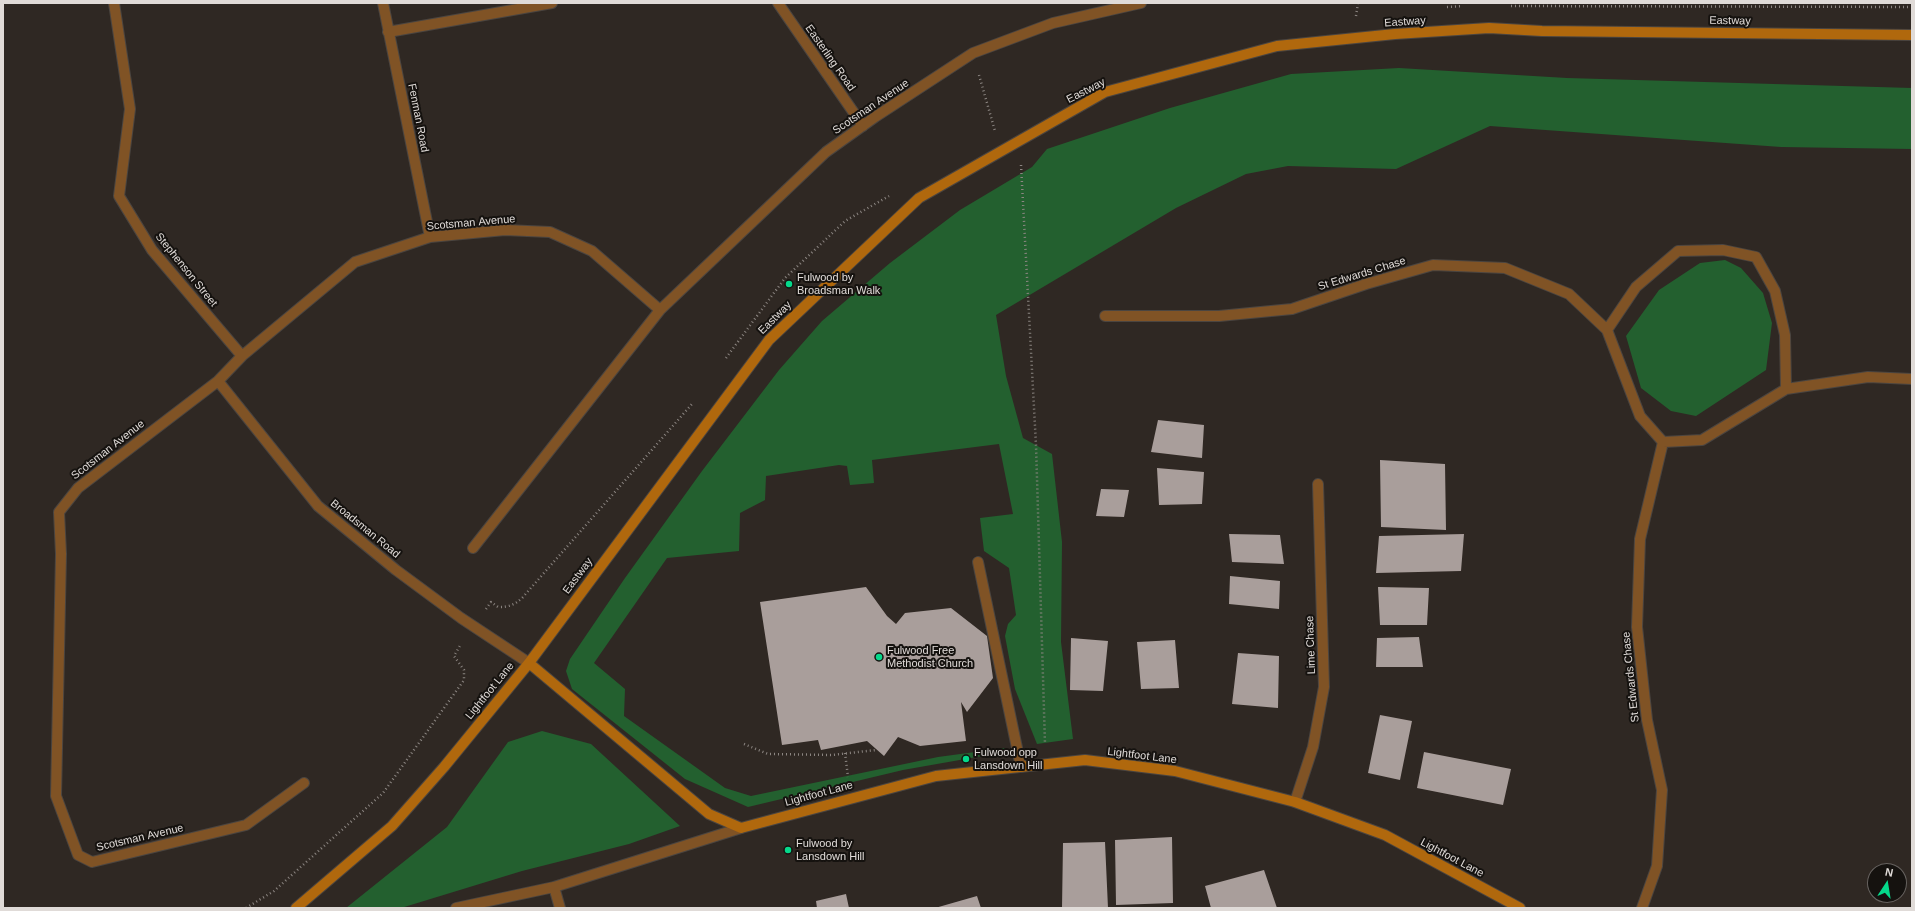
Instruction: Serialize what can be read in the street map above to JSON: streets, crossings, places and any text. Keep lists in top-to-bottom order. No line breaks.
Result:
{"streets":{"main road":["Eastway","Lightfoot Lane"],"street":["Easterling Road","Scotsman Avenue","Fenman Road","Stephenson Street","St Edwards Chase","Broadsman Road","Lime Chase"]},"crossings":[["Eastway","Broadsman Road"],["Eastway","Lightfoot Lane"],["Easterling Road","Scotsman Avenue"],["Scotsman Avenue","Fenman Road"],["Scotsman Avenue","Stephenson Street"],["Scotsman Avenue","Broadsman Road"],["Broadsman Road","Lightfoot Lane"],["Lime Chase","Lightfoot Lane"]],"places":["Fulwood by Broadsman Walk","Fulwood Free Methodist Church","Fulwood opp Lansdown Hill","Fulwood by Lansdown Hill"],"north":"top"}
